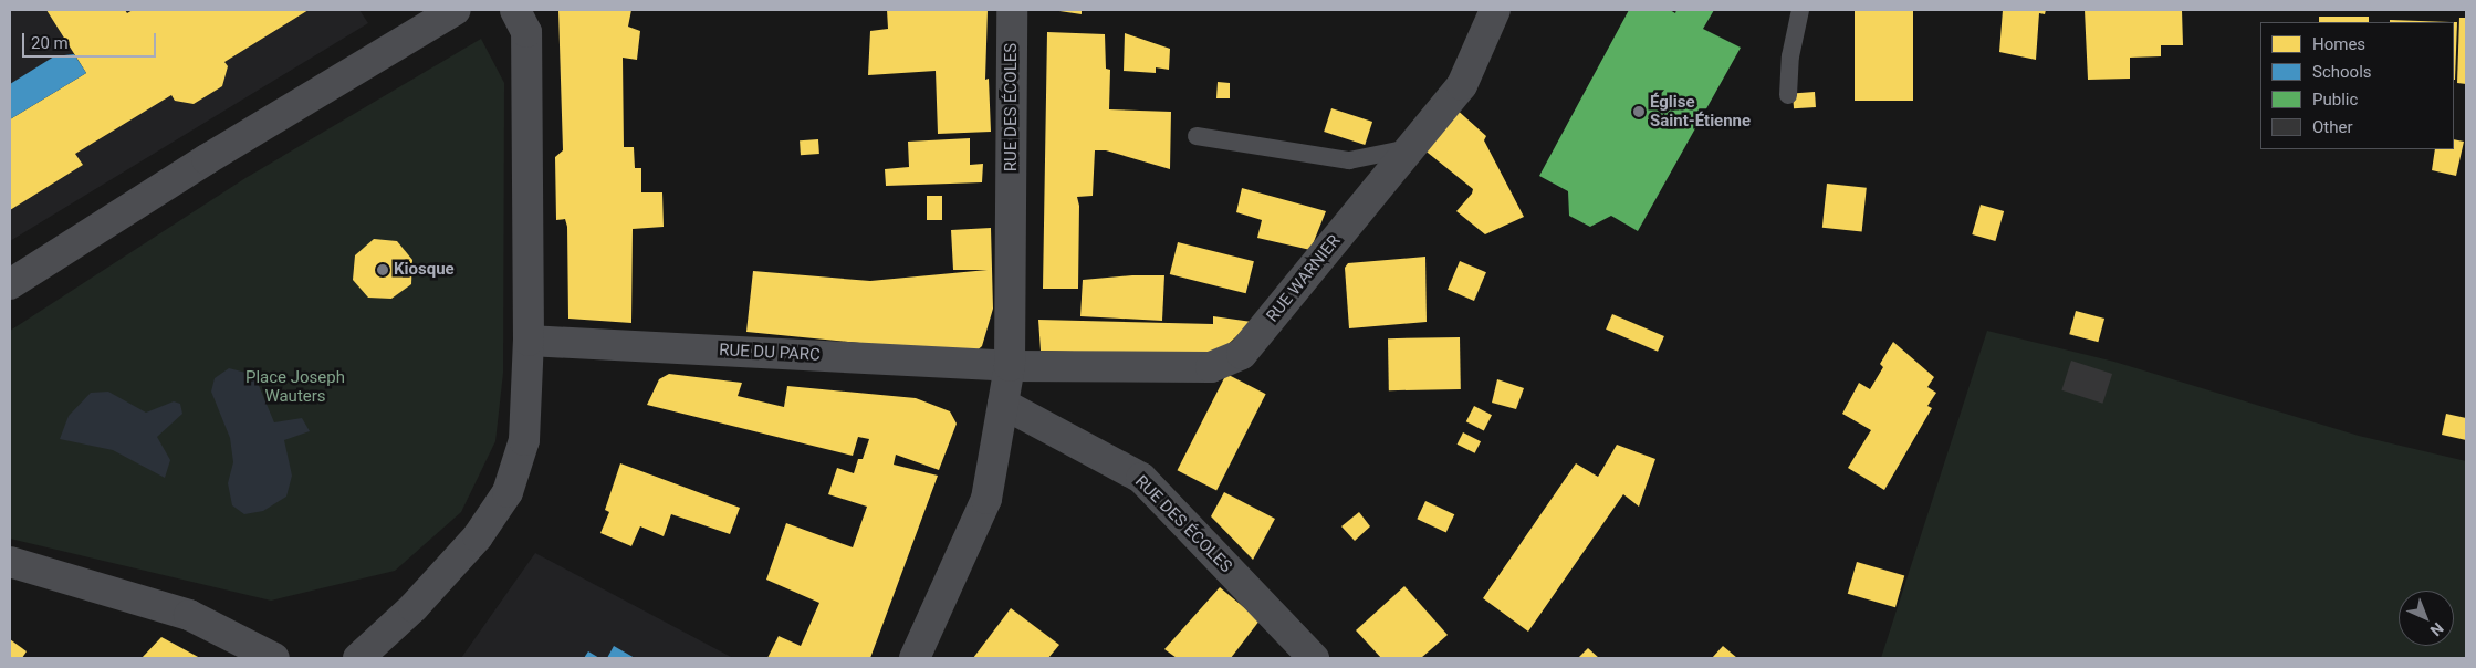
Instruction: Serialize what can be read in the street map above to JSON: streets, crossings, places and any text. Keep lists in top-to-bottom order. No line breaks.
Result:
{"streets":{"street":["RUE DES ÉCOLES","RUE WARNIER","RUE DU PARC"]},"crossings":[["RUE DES ÉCOLES","RUE WARNIER"],["RUE DES ÉCOLES","RUE DU PARC"],["RUE WARNIER","RUE DU PARC"]],"parks":["Place Joseph Wauters"],"places":["Église Saint-Étienne","Kiosque"],"legend":["Homes","Schools","Public","Other"],"scale_bar":"20 m","north":"bottom right"}
